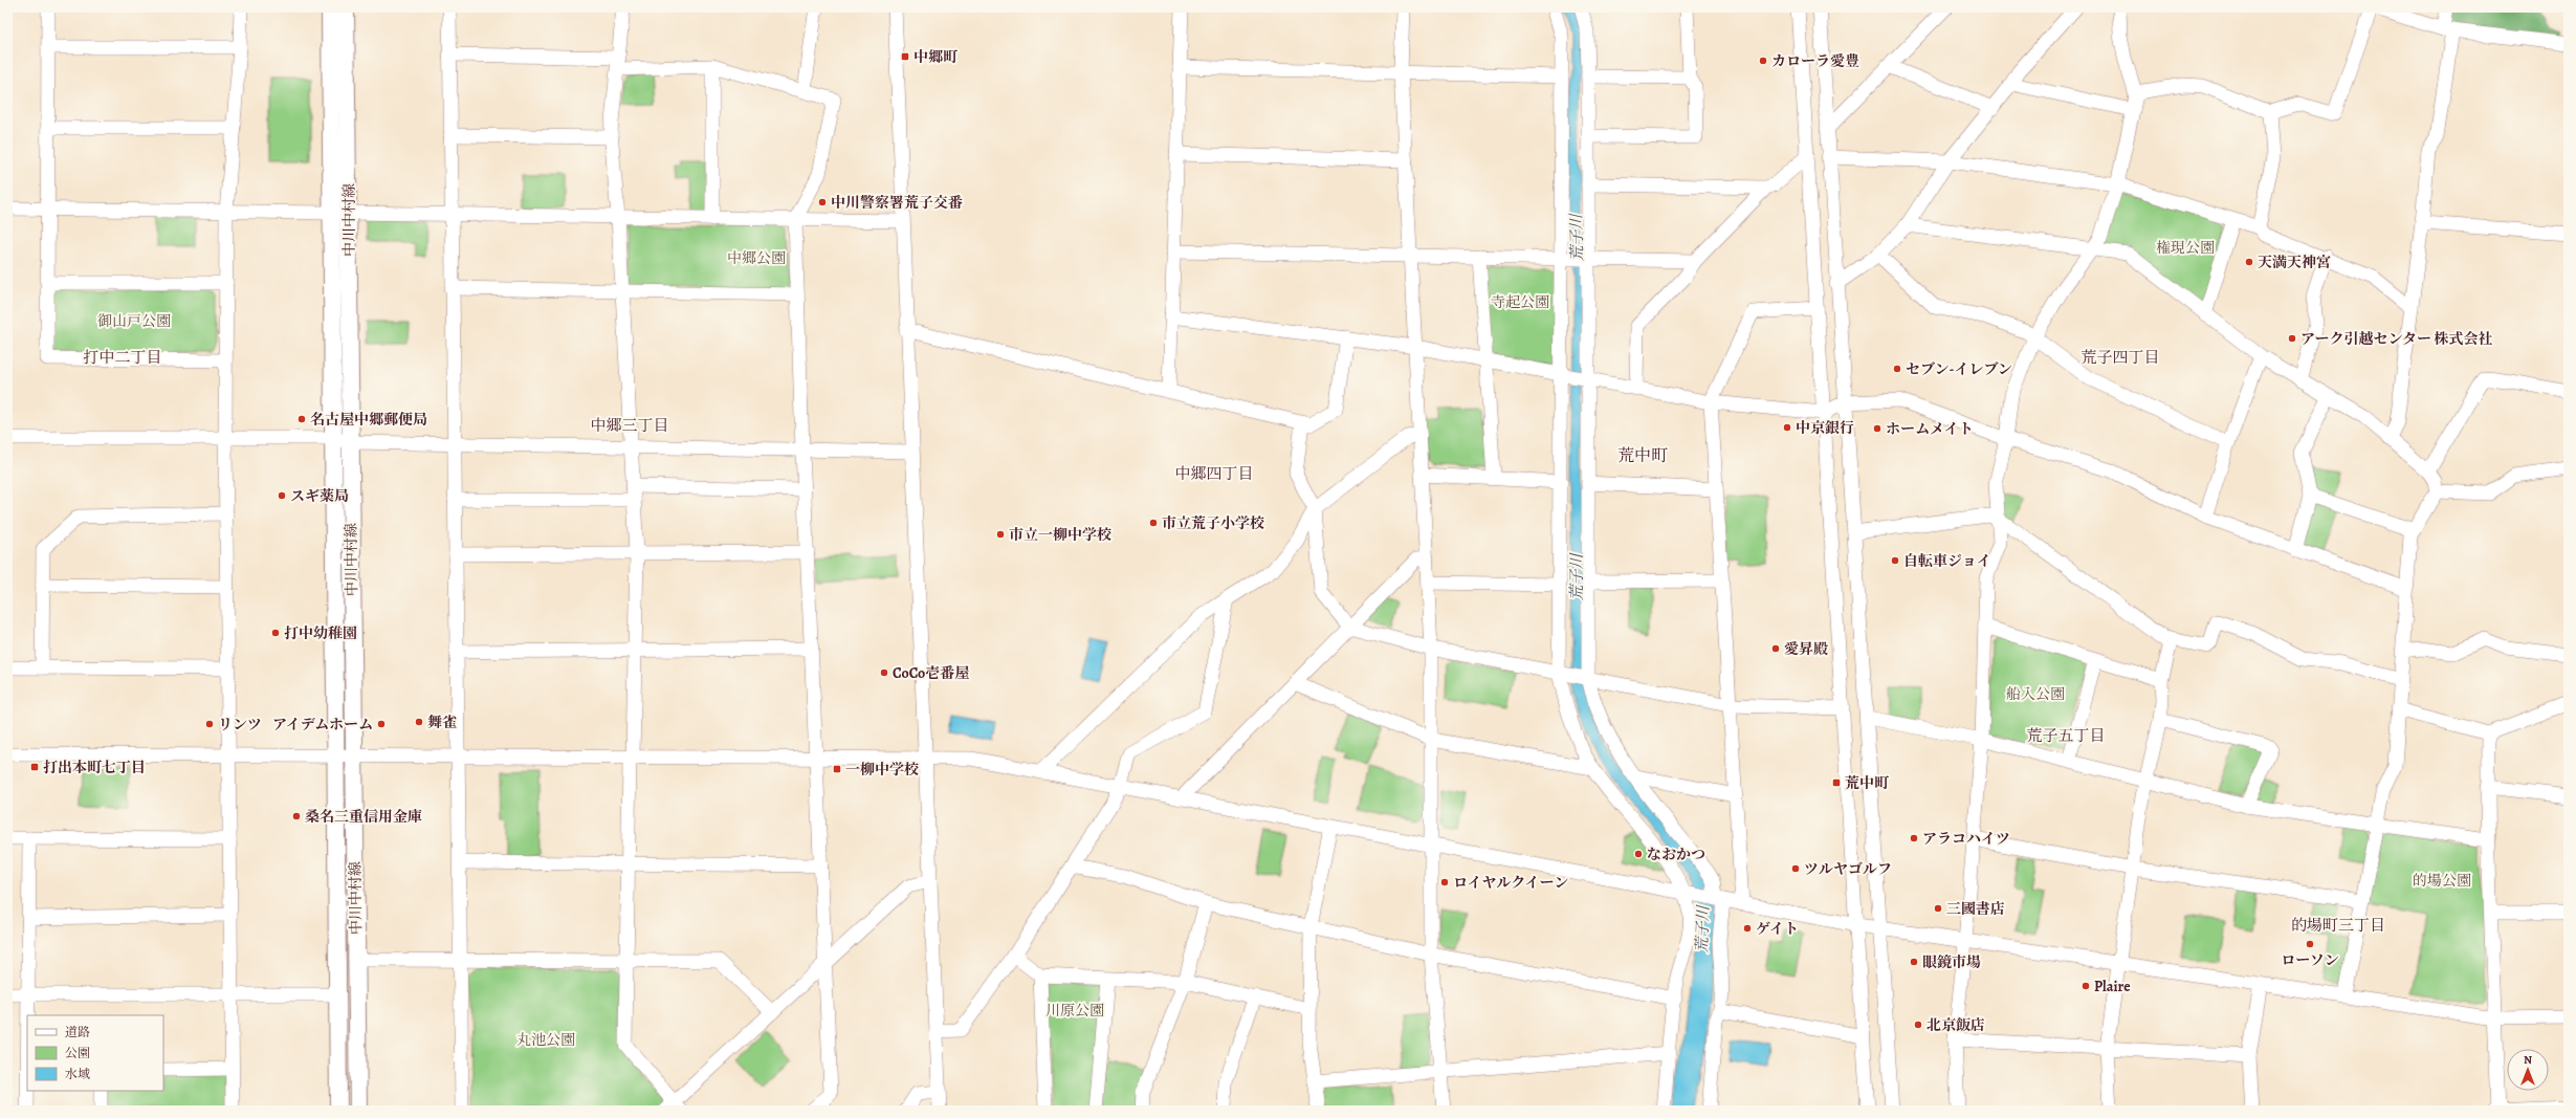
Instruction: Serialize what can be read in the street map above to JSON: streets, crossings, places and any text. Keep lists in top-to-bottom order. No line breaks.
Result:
{"streets":{"main road":["中川中村線"]},"districts":["打中二丁目","荒子四丁目","中郷三丁目","荒中町","中郷四丁目","荒子五丁目","的場町三丁目"],"water":["荒子川"],"parks":["権現公園","中郷公園","寺起公園","御山戸公園","船入公園","的場公園","川原公園","丸池公園"],"places":{"transit":["中郷町","打出本町七丁目","一柳中学校","荒中町"],"other":["カローラ愛豊","中川警察署荒子交番","天満天神宮","アーク引越センター 株式会社","セブン-イレブン","名古屋中郷郵便局","中京銀行","ホームメイト","スギ薬局","市立荒子小学校","市立一柳中学校","自転車ジョイ","打中幼稚園","愛昇殿","CoCo壱番屋","舞雀","リンツ","アイデムホーム","桑名三重信用金庫","アラコハイツ","なおかつ","ツルヤゴルフ","ロイヤルクイーン","三國書店","ゲイト","ローソン","眼鏡市場","Plaire","北京飯店"]},"legend":["道路","公園","水域"],"north":"top"}
